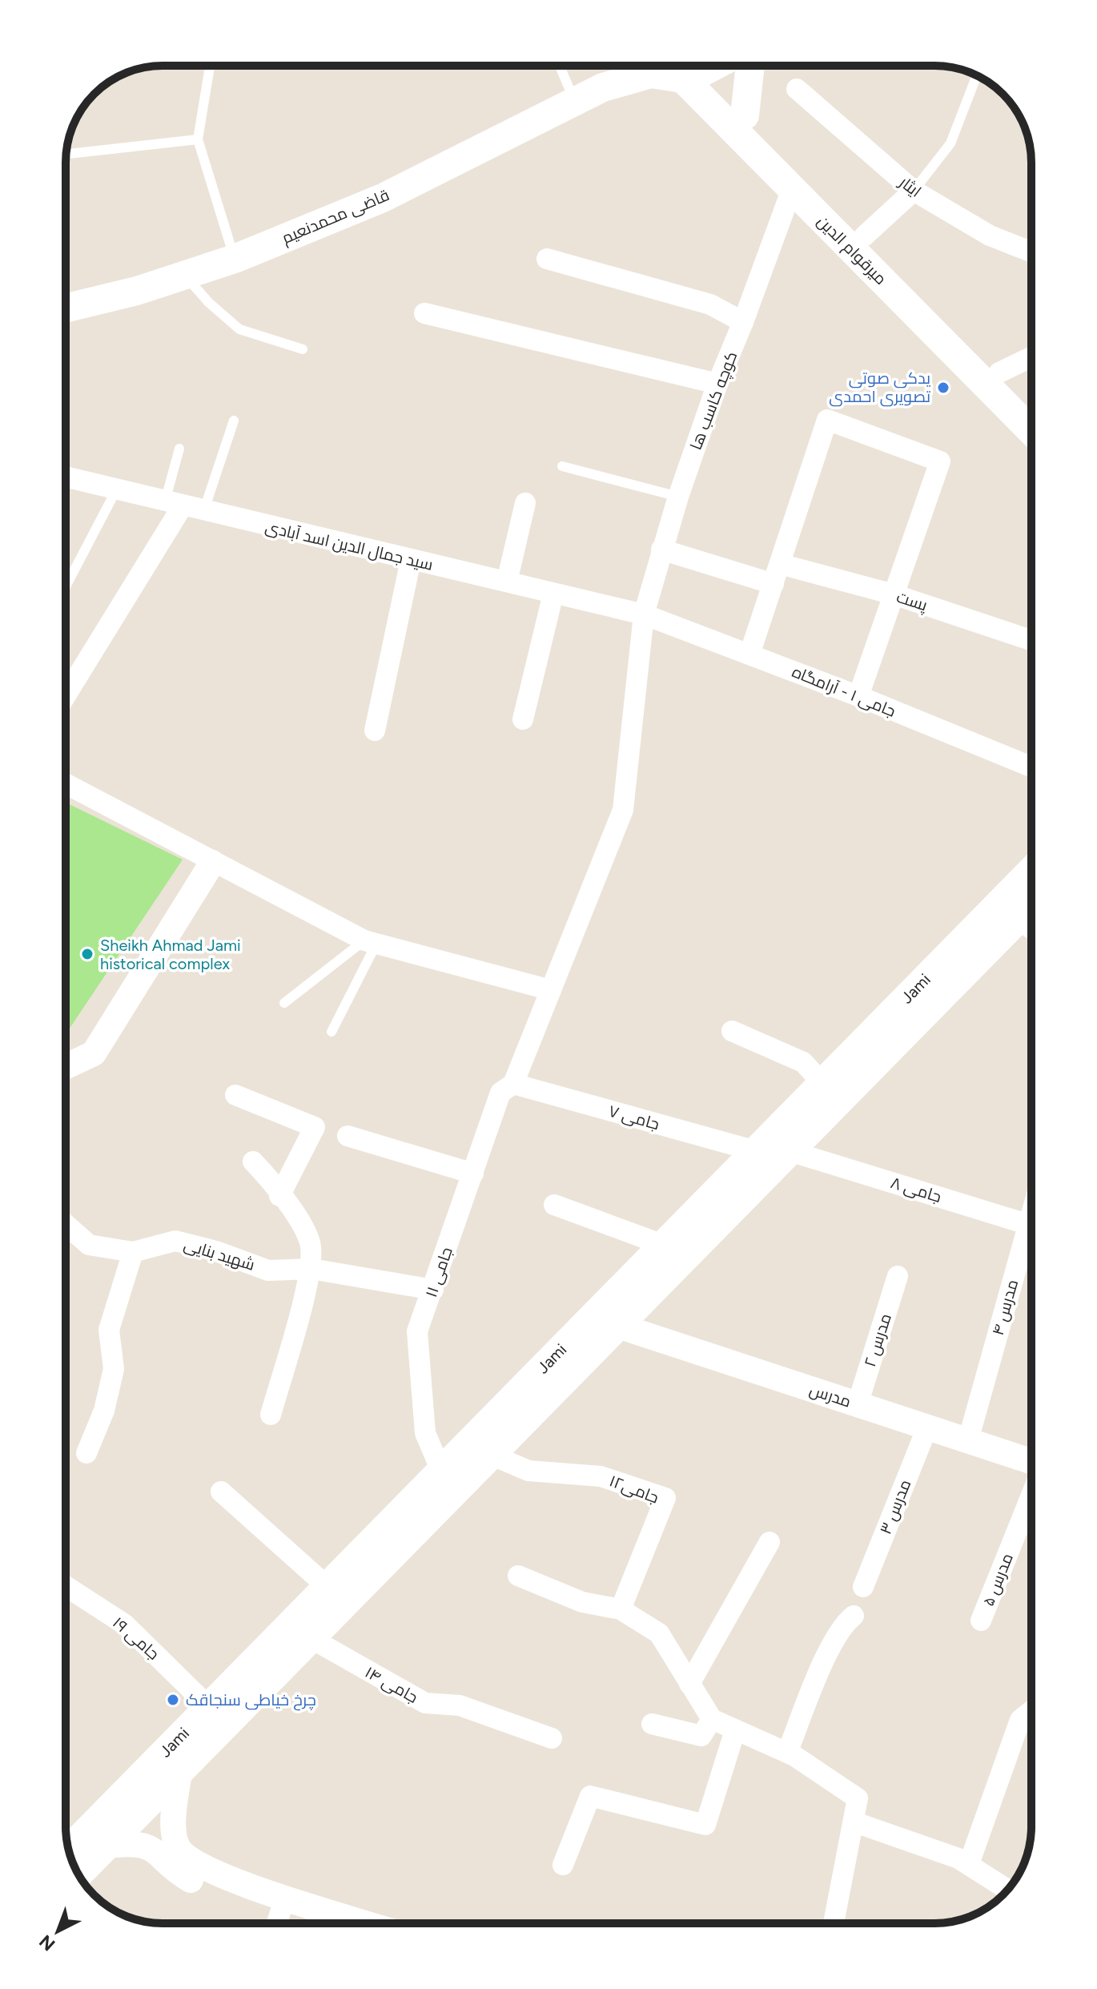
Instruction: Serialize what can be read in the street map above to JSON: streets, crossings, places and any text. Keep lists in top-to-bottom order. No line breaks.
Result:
{"streets":{"main road":["قاضی محمدنعیم","میرقوام الدین","Jami"],"street":["ایثار","کوچه کاسب ها","سید جمال الدین اسد آبادی","پست","جامی ۱ - آرامگاه","جامی ۷","جامی ۸","شهید بنایی","جامی ۱۱","مدرس ۴","مدرس ۲","مدرس","جامی۱۲","مدرس ۳","مدرس ۵","جامی ۱۹","جامی ۱۴"]},"crossings":[["قاضی محمدنعیم","میرقوام الدین"],["میرقوام الدین","کوچه کاسب ها"],["کوچه کاسب ها","سید جمال الدین اسد آبادی"],["کوچه کاسب ها","پست"],["کوچه کاسب ها","جامی ۱ - آرامگاه"],["کوچه کاسب ها","جامی ۱۱"],["سید جمال الدین اسد آبادی","جامی ۱ - آرامگاه"],["Jami","جامی ۷"],["Jami","جامی ۸"],["Jami","جامی ۱۱"],["Jami","مدرس"],["Jami","جامی۱۲"],["Jami","جامی ۱۹"],["Jami","جامی ۱۴"],["جامی ۷","جامی ۱۱"],["شهید بنایی","جامی ۱۱"],["مدرس ۴","مدرس"],["مدرس ۲","مدرس"],["مدرس","مدرس ۳"]],"places":["یدکی صوتی تصویری احمدی","Sheikh Ahmad Jami historical complex","چرخ خیاطی سنجاقک"],"north":"bottom left"}
